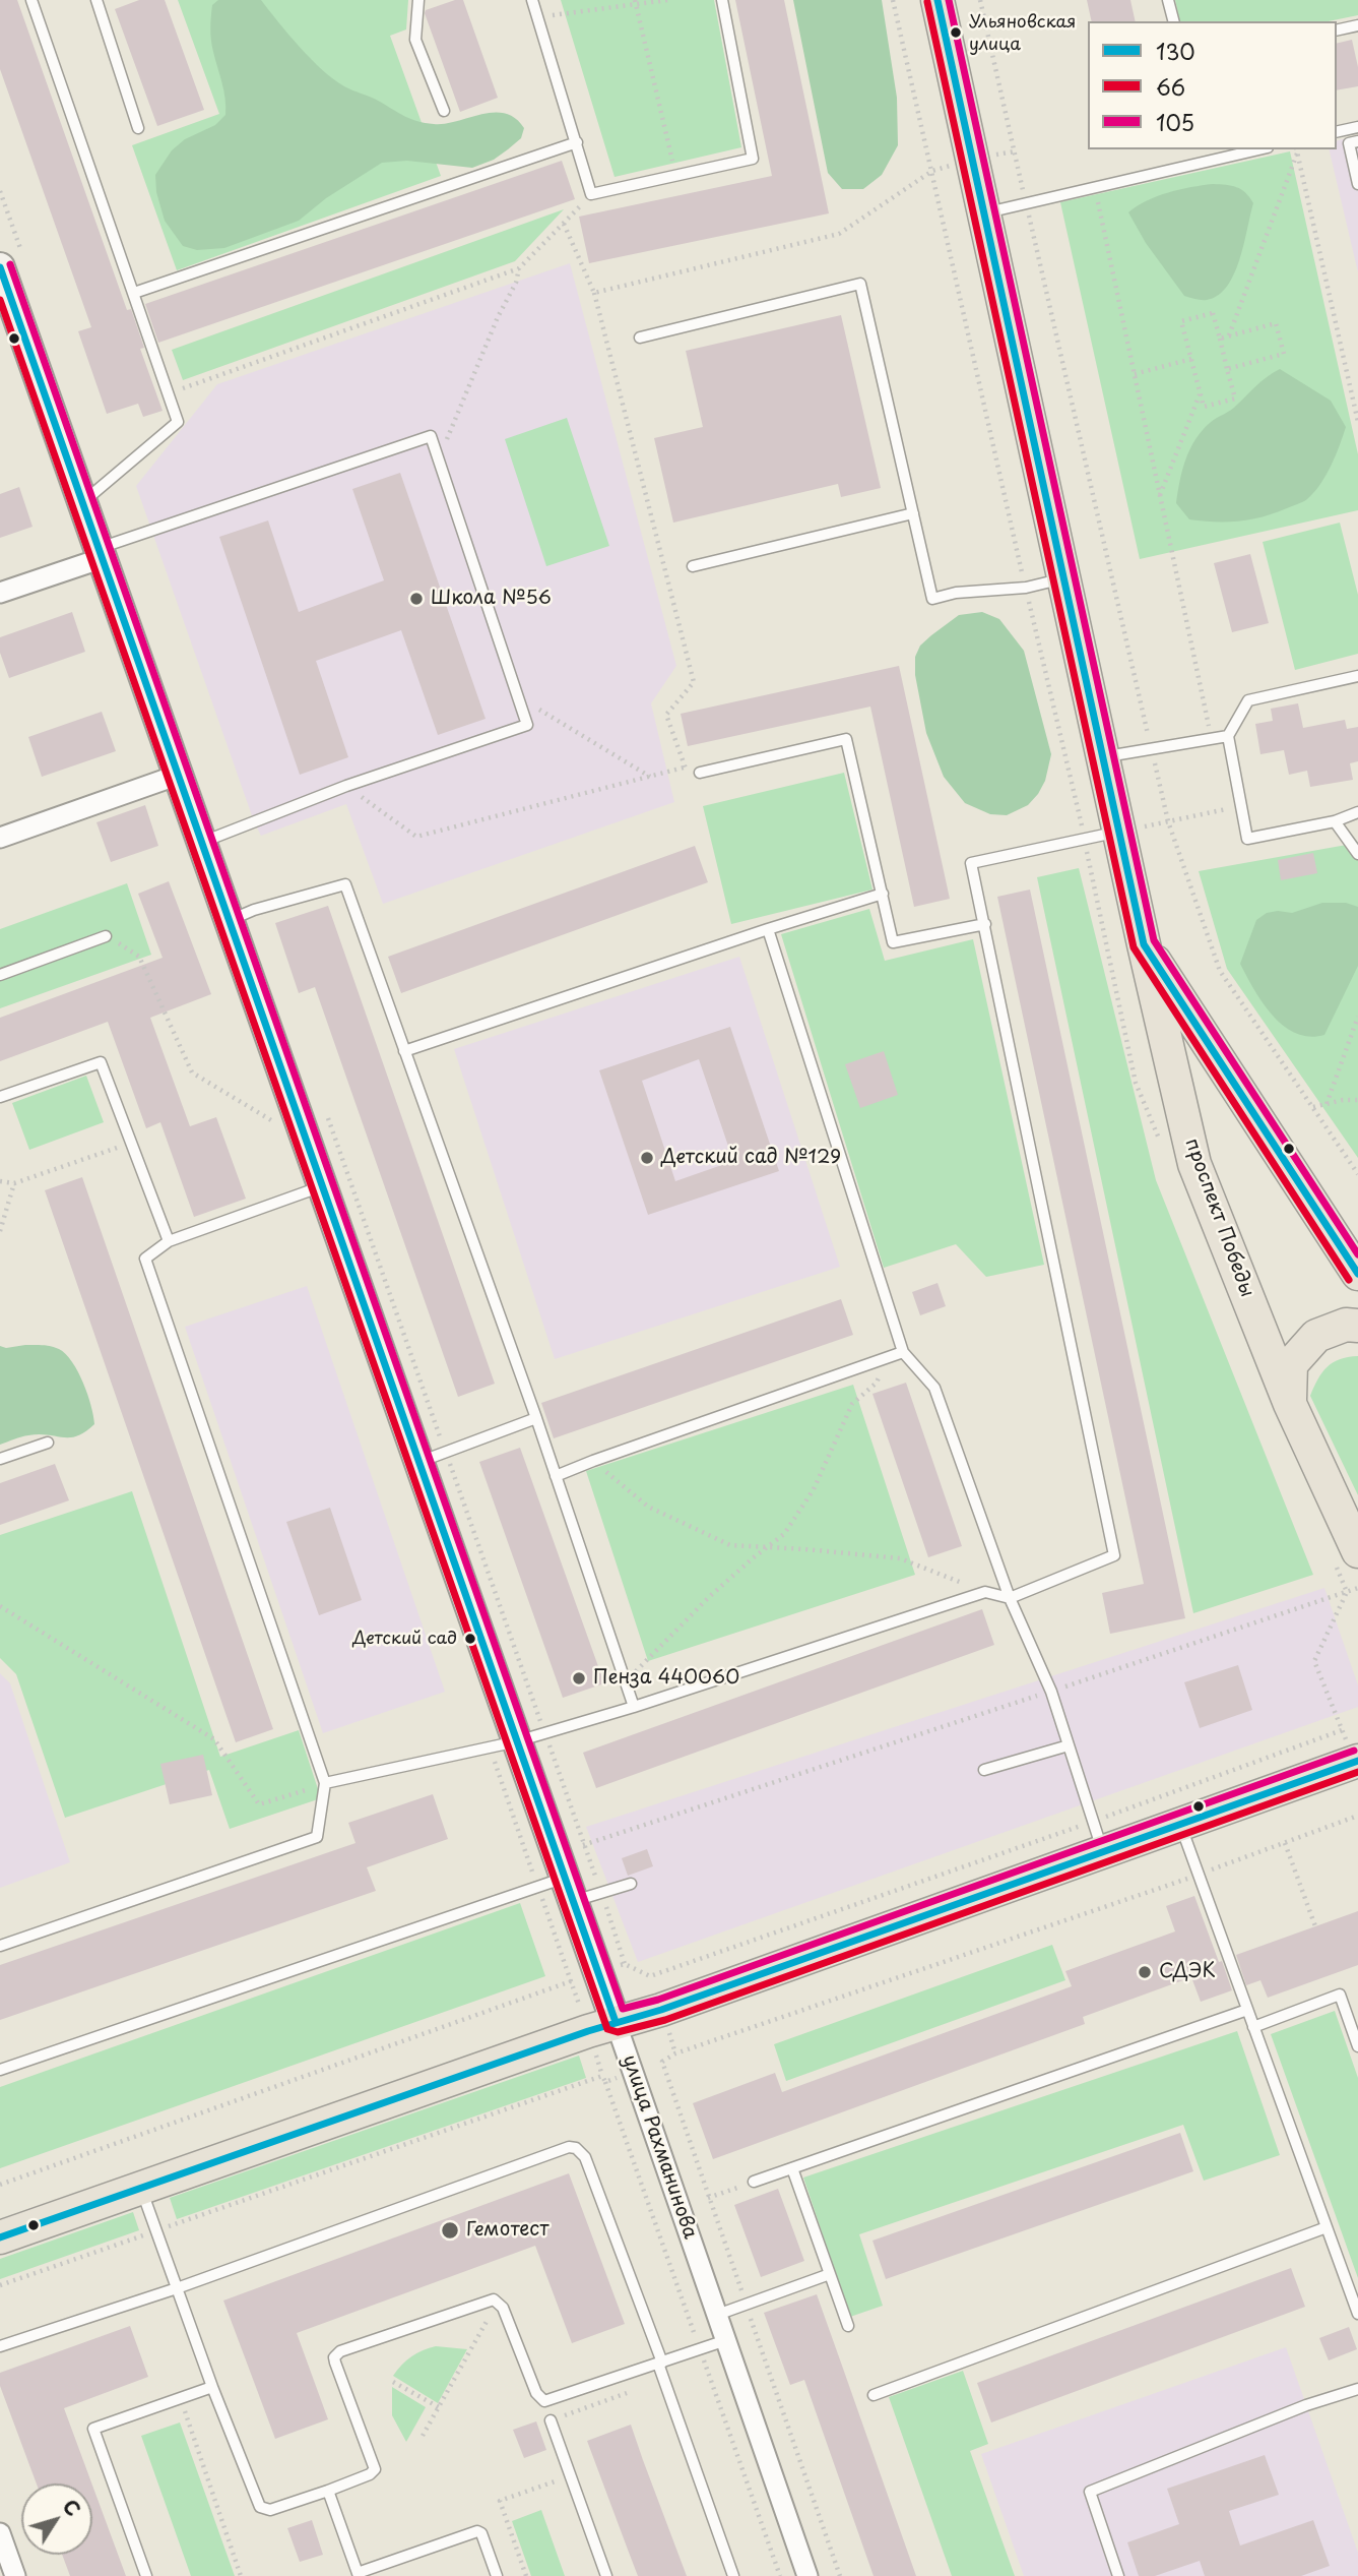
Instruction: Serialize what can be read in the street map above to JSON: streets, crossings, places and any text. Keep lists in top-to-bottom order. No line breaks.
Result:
{"streets":{"main road":["проспект Победы","улица Рахманинова"]},"places":["Ульяновская улица","Школа №56","Детский сад №129","Детский сад","Пенза 440060","СДЭК","Гемотест"],"lines":["transit line 130","transit line 105","transit line 66"],"legend":["130","66","105"],"north":"top right"}
